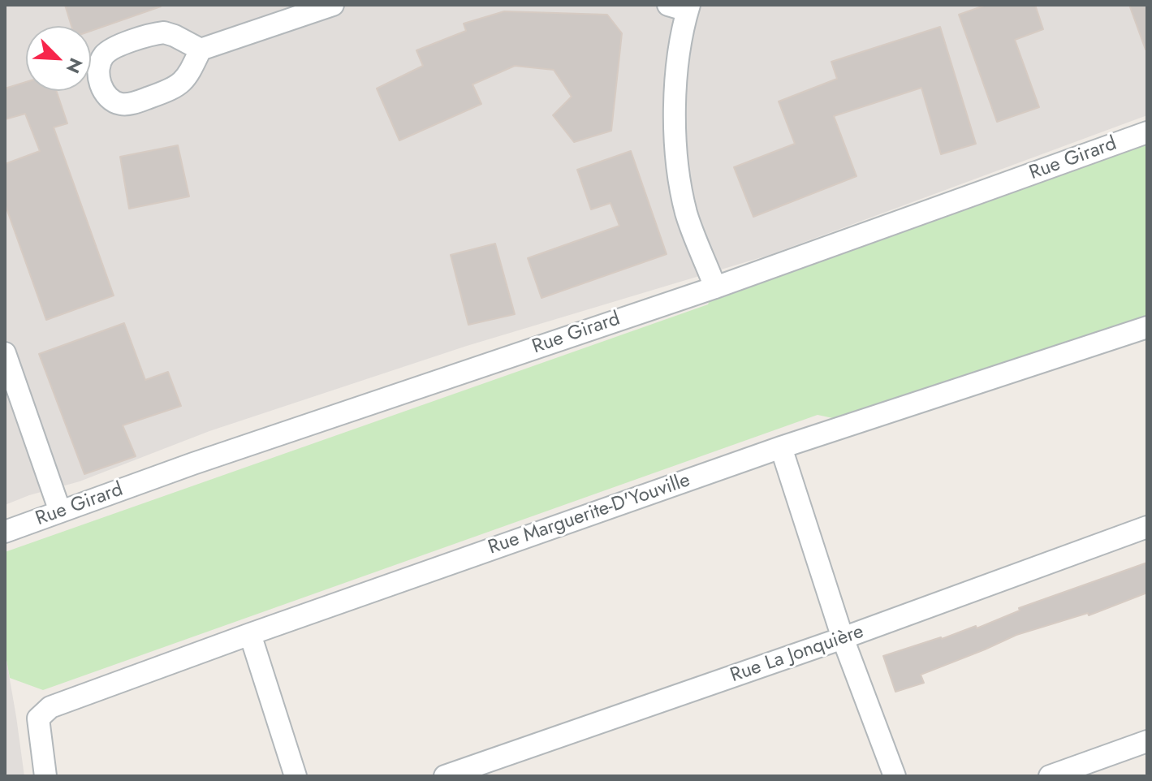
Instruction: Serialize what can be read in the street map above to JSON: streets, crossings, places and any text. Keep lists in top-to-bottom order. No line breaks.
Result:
{"streets":{"street":["Rue Girard","Rue Marguerite-D'Youville","Rue La Jonquière"]},"north":"bottom right"}
